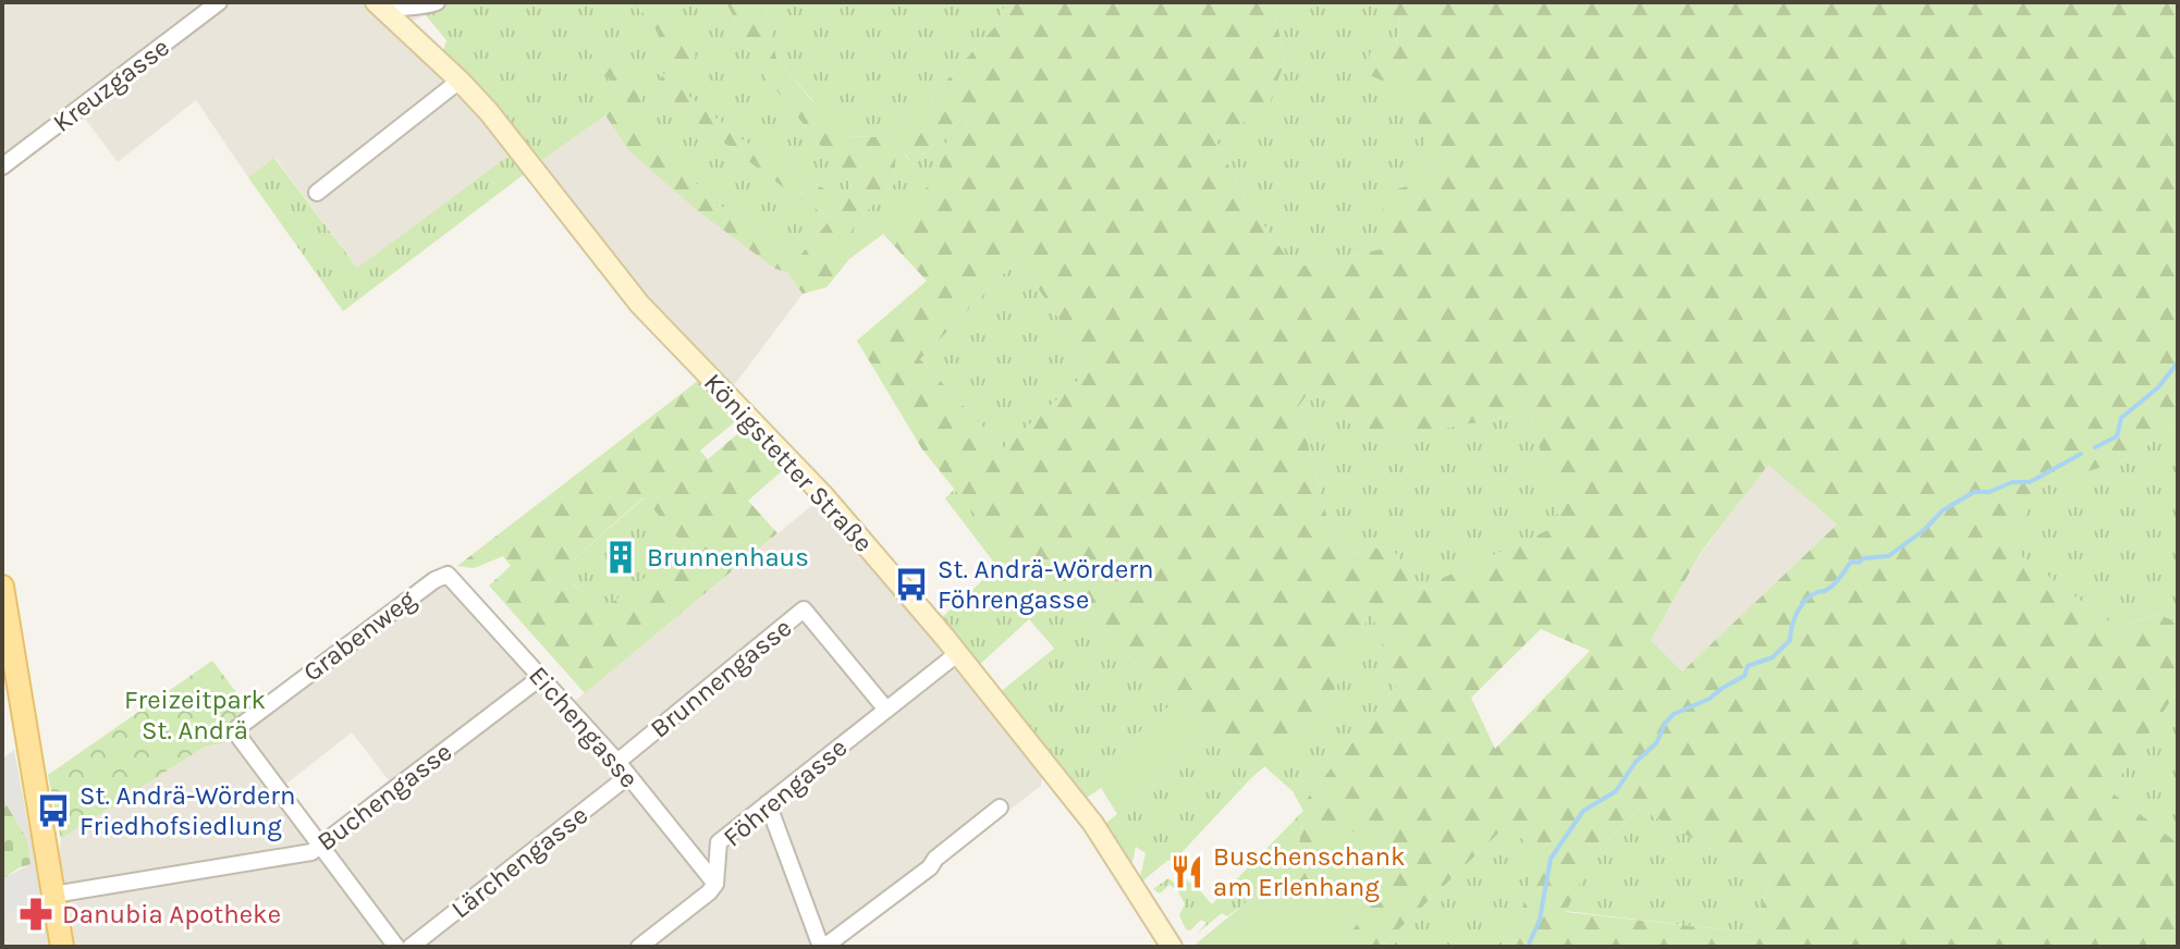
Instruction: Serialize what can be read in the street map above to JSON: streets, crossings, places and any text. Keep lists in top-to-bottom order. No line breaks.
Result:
{"streets":{"main road":["Königstetter Straße"],"street":["Kreuzgasse","Grabenweg","Brunnengasse","Eichengasse","Föhrengasse","Buchengasse","Lärchengasse"]},"crossings":[["Königstetter Straße","Föhrengasse"],["Grabenweg","Eichengasse"],["Grabenweg","Buchengasse"],["Brunnengasse","Eichengasse"],["Brunnengasse","Föhrengasse"],["Eichengasse","Föhrengasse"],["Eichengasse","Buchengasse"],["Eichengasse","Lärchengasse"]],"parks":["Freizeitpark St. Andrä"],"places":{"building":["Brunnenhaus"],"bus stop":["St. Andrä-Wördern Föhrengasse","St. Andrä-Wördern Friedhofsiedlung"],"restaurant":["Buschenschank am Erlenhang"],"pharmacy":["Danubia Apotheke"]}}
